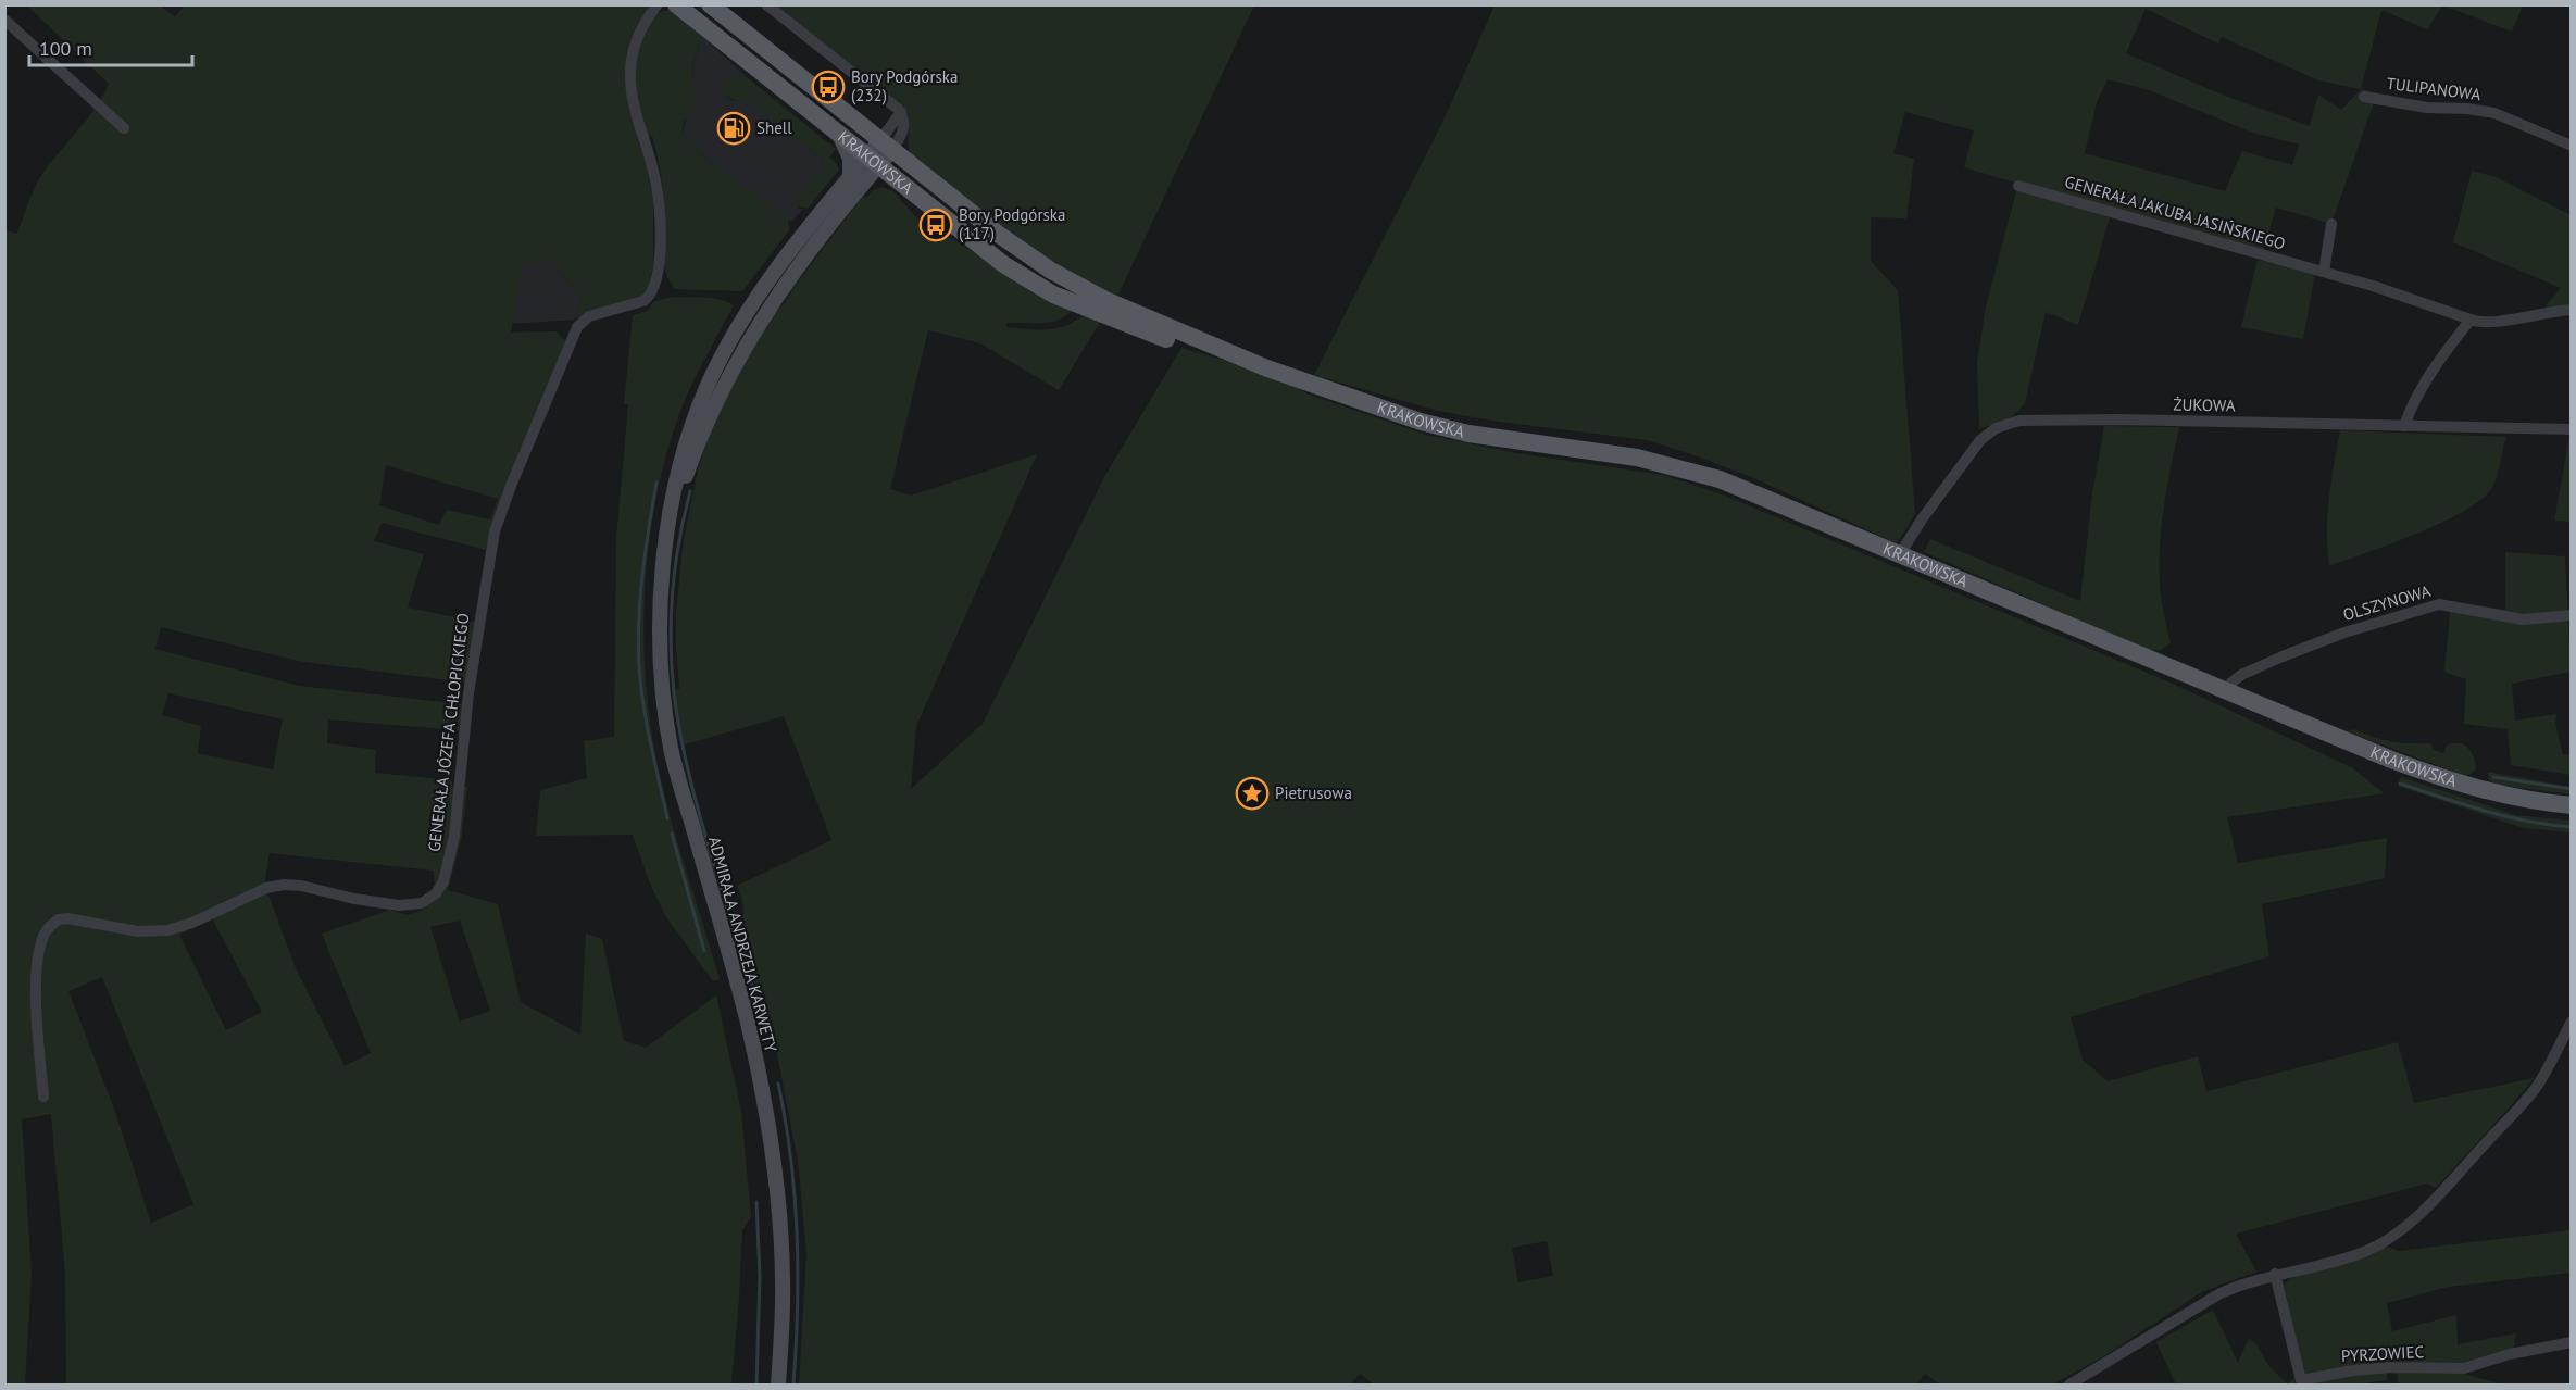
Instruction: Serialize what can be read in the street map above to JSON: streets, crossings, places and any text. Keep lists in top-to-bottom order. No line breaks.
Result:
{"streets":{"main road":["KRAKOWSKA","ADMIRAŁA ANDRZEJA KARWETY"],"street":["TULIPANOWA","GENERAŁA JAKUBA JASIŃSKIEGO","ŻUKOWA","OLSZYNOWA","GENERAŁA JÓZEFA CHŁOPICKIEGO","PYRZOWIEC"]},"crossings":[["KRAKOWSKA","ŻUKOWA"],["KRAKOWSKA","OLSZYNOWA"],["KRAKOWSKA","ADMIRAŁA ANDRZEJA KARWETY"]],"places":{"bus stop":["Bory Podgórska (232)","Bory Podgórska (117)"],"fuel station":["Shell"],"place":["Pietrusowa"]},"scale_bar":"100 m"}
